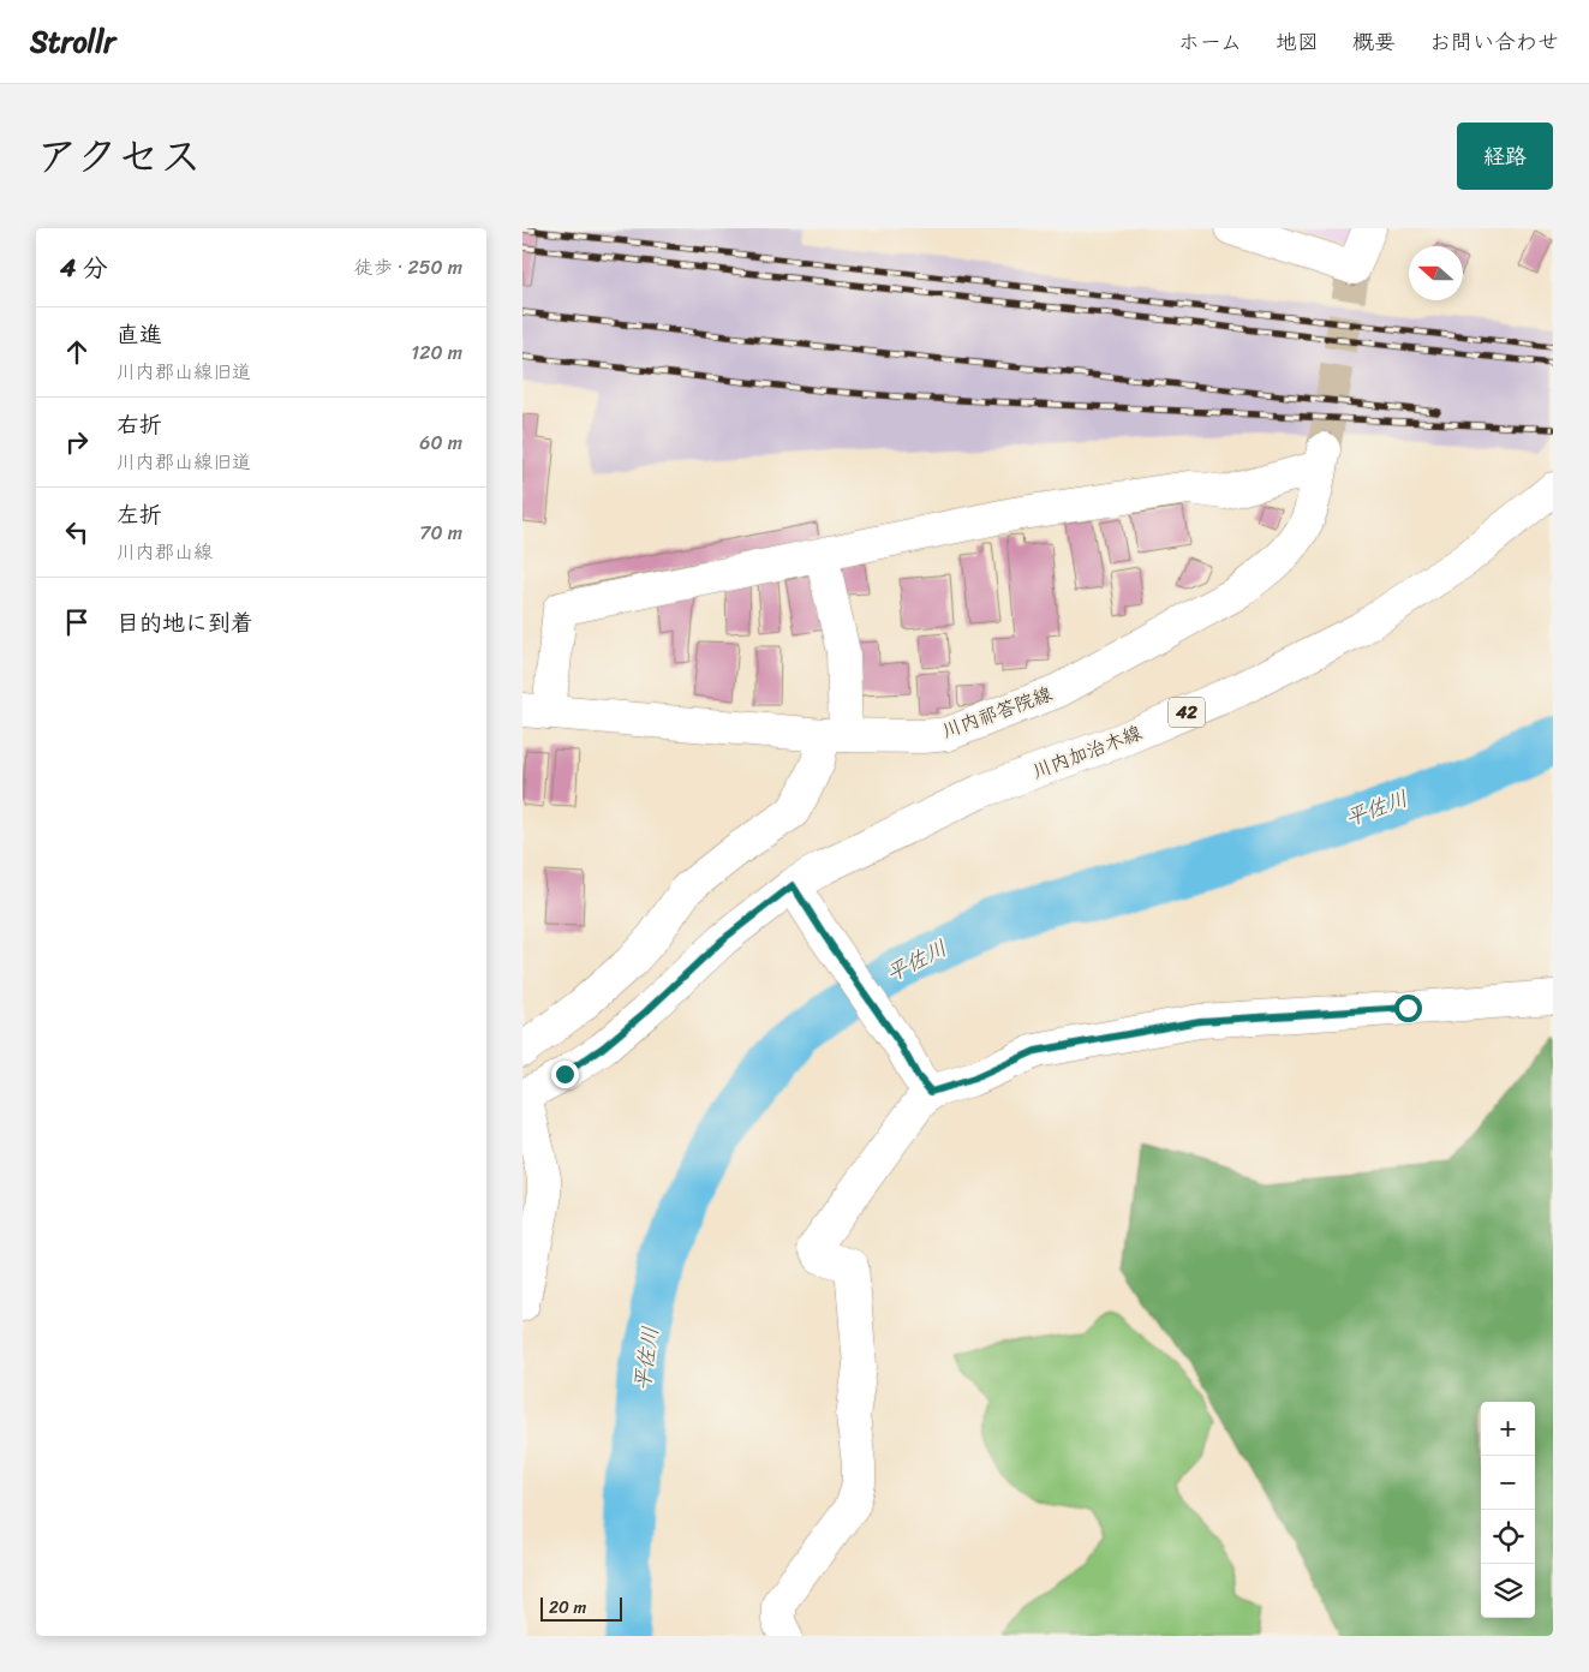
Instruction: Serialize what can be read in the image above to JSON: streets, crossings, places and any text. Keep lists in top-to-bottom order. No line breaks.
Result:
{"streets":{"street":["川内祁答院線","42","川内加治木線"]},"water":["平佐川"],"scale_bar":"20 m","north":"left","page":{"header":"Strollr","nav":["ホーム","地図","概要","お問い合わせ"],"title":"アクセス","buttons":"経路","heading":["4 分","徒歩 · 250 m"],"list":[["直進","川内郡山線旧道","120 m"],["右折","川内郡山線旧道","60 m"],["左折","川内郡山線","70 m"],"目的地に到着"],"map_buttons":["+","−"],"scale":"20 m"}}
